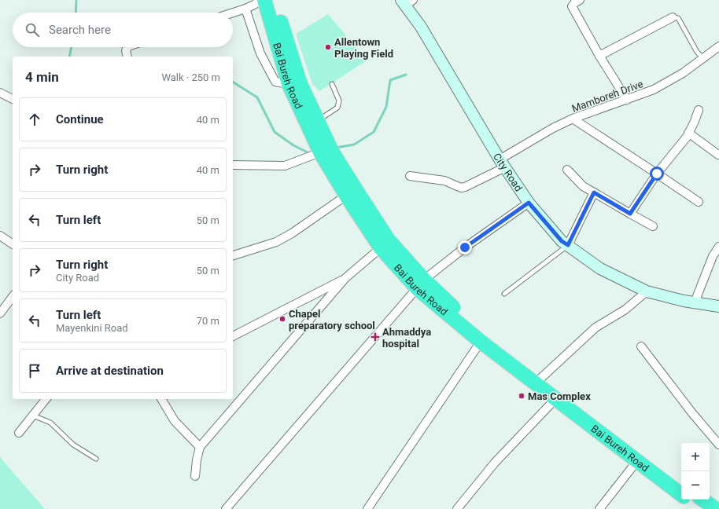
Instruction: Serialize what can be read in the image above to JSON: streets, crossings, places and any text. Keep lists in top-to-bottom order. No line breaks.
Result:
{"streets":{"highway":["Bai Bureh Road"],"main road":["City Road"],"street":["Mamboreh Drive"]},"crossings":[["Mamboreh Drive","City Road"]],"places":{"other":["Allentown Playing Field","Chapel preparatory school","Mas Complex"],"health":["Ahmaddya hospital"]},"page":{"search":"Search here","heading":["4 min","Walk · 250 m"],"list":[["Continue","40 m"],["Turn right","40 m"],["Turn left","50 m"],["Turn right","City Road","50 m"],["Turn left","Mayenkini Road","70 m"],"Arrive at destination"],"map_buttons":["+","−"]}}
